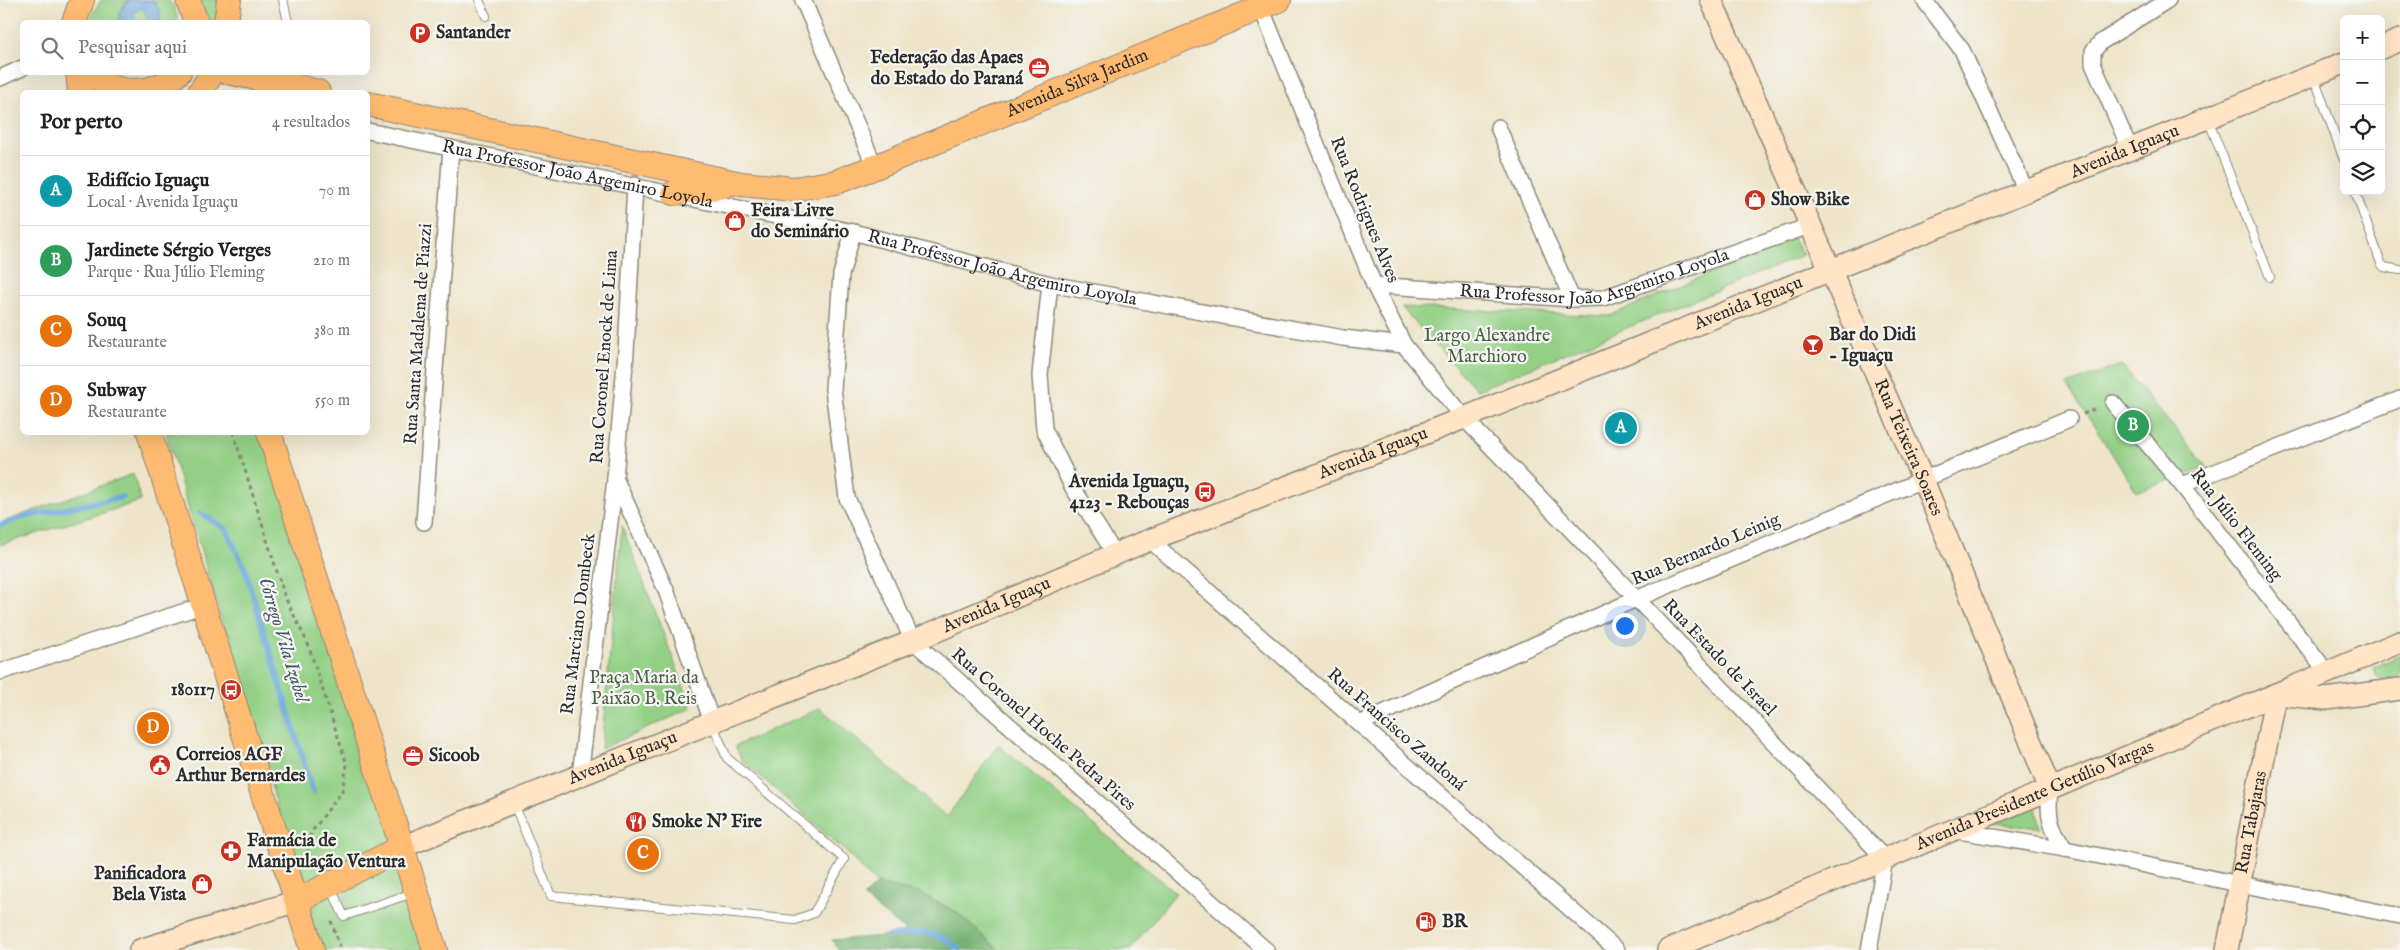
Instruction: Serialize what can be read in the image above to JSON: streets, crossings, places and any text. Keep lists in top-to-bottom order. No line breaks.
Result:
{"streets":{"main road":["Avenida Silva Jardim","Avenida Iguaçu","Rua Professor João Argemiro Loyola","Rua Teixeira Soares","Avenida Presidente Getúlio Vargas","Rua Tabajaras"],"street":["Rua Rodrigues Alves","Rua Santa Madalena de Piazzi","Rua Coronel Enock de Lima","Rua Júlio Fleming","Rua Bernardo Leinig","Rua Marciano Dombeck","Rua Estado de Israel","Rua Coronel Hoche Pedra Pires","Rua Francisco Zandoná"]},"crossings":[["Avenida Silva Jardim","Rua Professor João Argemiro Loyola"],["Avenida Silva Jardim","Rua Rodrigues Alves"],["Avenida Iguaçu","Rua Rodrigues Alves"],["Avenida Iguaçu","Rua Coronel Enock de Lima"],["Avenida Iguaçu","Rua Teixeira Soares"],["Avenida Iguaçu","Rua Marciano Dombeck"],["Avenida Iguaçu","Rua Estado de Israel"],["Avenida Iguaçu","Rua Coronel Hoche Pedra Pires"],["Avenida Iguaçu","Rua Francisco Zandoná"],["Rua Professor João Argemiro Loyola","Rua Rodrigues Alves"],["Rua Professor João Argemiro Loyola","Rua Santa Madalena de Piazzi"],["Rua Professor João Argemiro Loyola","Rua Coronel Enock de Lima"],["Rua Professor João Argemiro Loyola","Rua Teixeira Soares"],["Rua Professor João Argemiro Loyola","Rua Coronel Hoche Pedra Pires"],["Rua Rodrigues Alves","Rua Estado de Israel"],["Rua Coronel Enock de Lima","Rua Marciano Dombeck"],["Rua Teixeira Soares","Rua Bernardo Leinig"],["Rua Teixeira Soares","Avenida Presidente Getúlio Vargas"],["Rua Júlio Fleming","Avenida Presidente Getúlio Vargas"],["Rua Bernardo Leinig","Rua Estado de Israel"],["Rua Bernardo Leinig","Rua Francisco Zandoná"],["Rua Estado de Israel","Avenida Presidente Getúlio Vargas"],["Avenida Presidente Getúlio Vargas","Rua Tabajaras"]],"water":["Córrego Vila Izabel"],"parks":["Largo Alexandre Marchioro","Praça Maria da Paixão B. Reis"],"places":{"parking":["Santander"],"office":["Federação das Apaes do Estado do Paraná","Sicoob"],"shop":["Show Bike","Feira Livre do Seminário","Panificadora Bela Vista"],"bar":["Bar do Didi - Iguaçu"],"bus stop":["Avenida Iguaçu, 4123 - Rebouças","180117"],"public building":["Correios AGF Arthur Bernardes"],"restaurant":["Smoke N’ Fire"],"pharmacy":["Farmácia de Manipulação Ventura"],"fuel station":["BR"]},"page":{"map_buttons":["+","−"],"search":"Pesquisar aqui","heading":["Por perto","4 resultados"],"list":[{"mark":"A","name":"Edifício Iguaçu","note":"Local · Avenida Iguaçu","value":"70 m"},{"mark":"B","name":"Jardinete Sérgio Verges","note":"Parque · Rua Júlio Fleming","value":"210 m"},{"mark":"C","name":"Souq","note":"Restaurante","value":"380 m"},{"mark":"D","name":"Subway","note":"Restaurante","value":"550 m"}],"pins":["B","A","D","C"]}}
